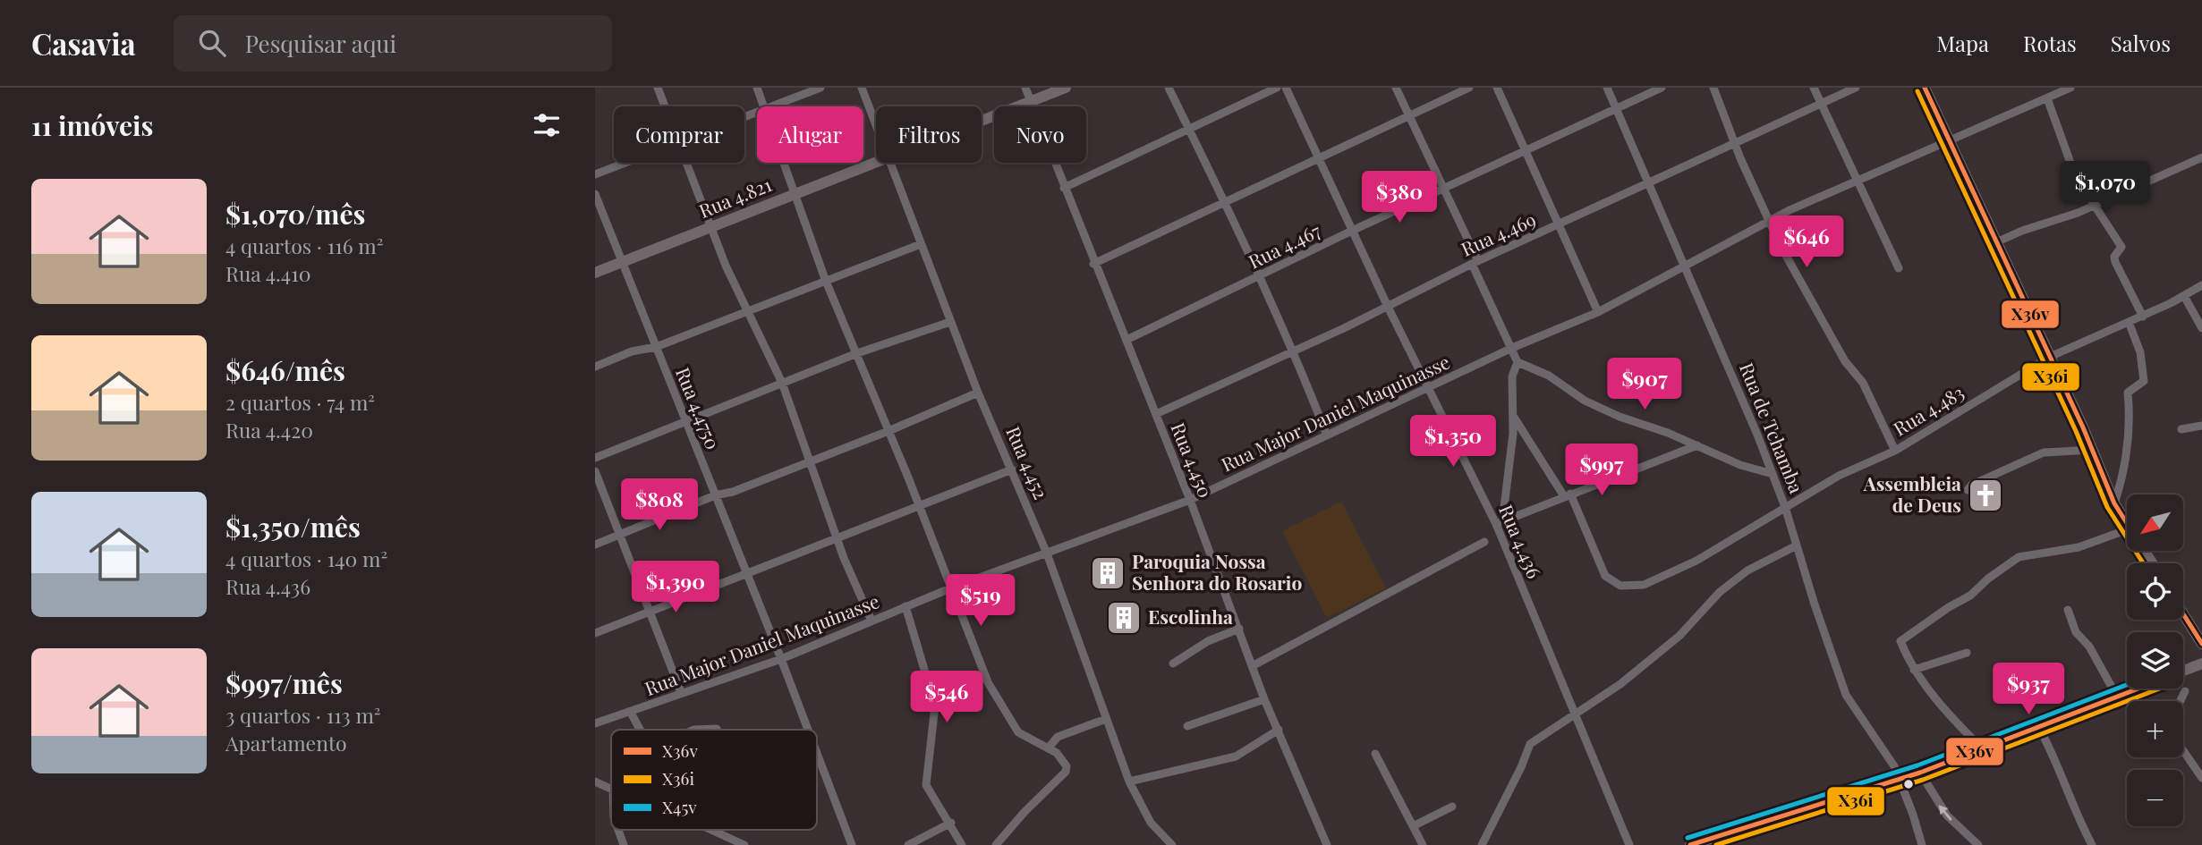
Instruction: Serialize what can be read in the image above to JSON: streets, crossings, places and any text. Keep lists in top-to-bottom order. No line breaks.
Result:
{"streets":{"street":["Rua 4.821","Rua 4.469","Rua 4.467","Rua 4.4750","Rua 4.483","Rua Major Daniel Maquinasse","Rua de Tchamba","Rua 4.450","Rua 4.452","Rua 4.436"]},"crossings":[["Rua 4.821","Rua 4.4750"],["Rua 4.821","Rua 4.450"],["Rua 4.469","Rua de Tchamba"],["Rua 4.469","Rua 4.450"],["Rua 4.469","Rua 4.436"],["Rua 4.467","Rua de Tchamba"],["Rua 4.467","Rua 4.450"],["Rua 4.467","Rua 4.436"],["Rua 4.4750","Rua Major Daniel Maquinasse"],["Rua 4.483","Rua de Tchamba"],["Rua Major Daniel Maquinasse","Rua de Tchamba"],["Rua Major Daniel Maquinasse","Rua 4.450"],["Rua Major Daniel Maquinasse","Rua 4.452"],["Rua Major Daniel Maquinasse","Rua 4.436"]],"places":{"church":["Assembleia de Deus"],"building":["Paroquia Nossa Senhora do Rosario","Escolinha"]},"lines":["transit line X36v","transit line X36i","transit line X45v"],"legend":["X36v","X36i","X45v"],"north":"bottom left","page":{"header":"Casavia","search":"Pesquisar aqui","nav":["Mapa","Rotas","Salvos"],"heading":"11 imóveis","chip":["Comprar","Alugar","Filtros","Novo"],"price":["$1,070","$380","$646","$907","$1,350","$997","$808","$1,390","$519","$937","$546"],"list":[{"name":"$1,070/mês","note":"4 quartos · 116 m² · Rua 4.410"},{"name":"$646/mês","note":"2 quartos · 74 m² · Rua 4.420"},{"name":"$1,350/mês","note":"4 quartos · 140 m² · Rua 4.436"},{"name":"$997/mês","note":"3 quartos · 113 m² · Apartamento"}],"map_buttons":["+","−"]}}
